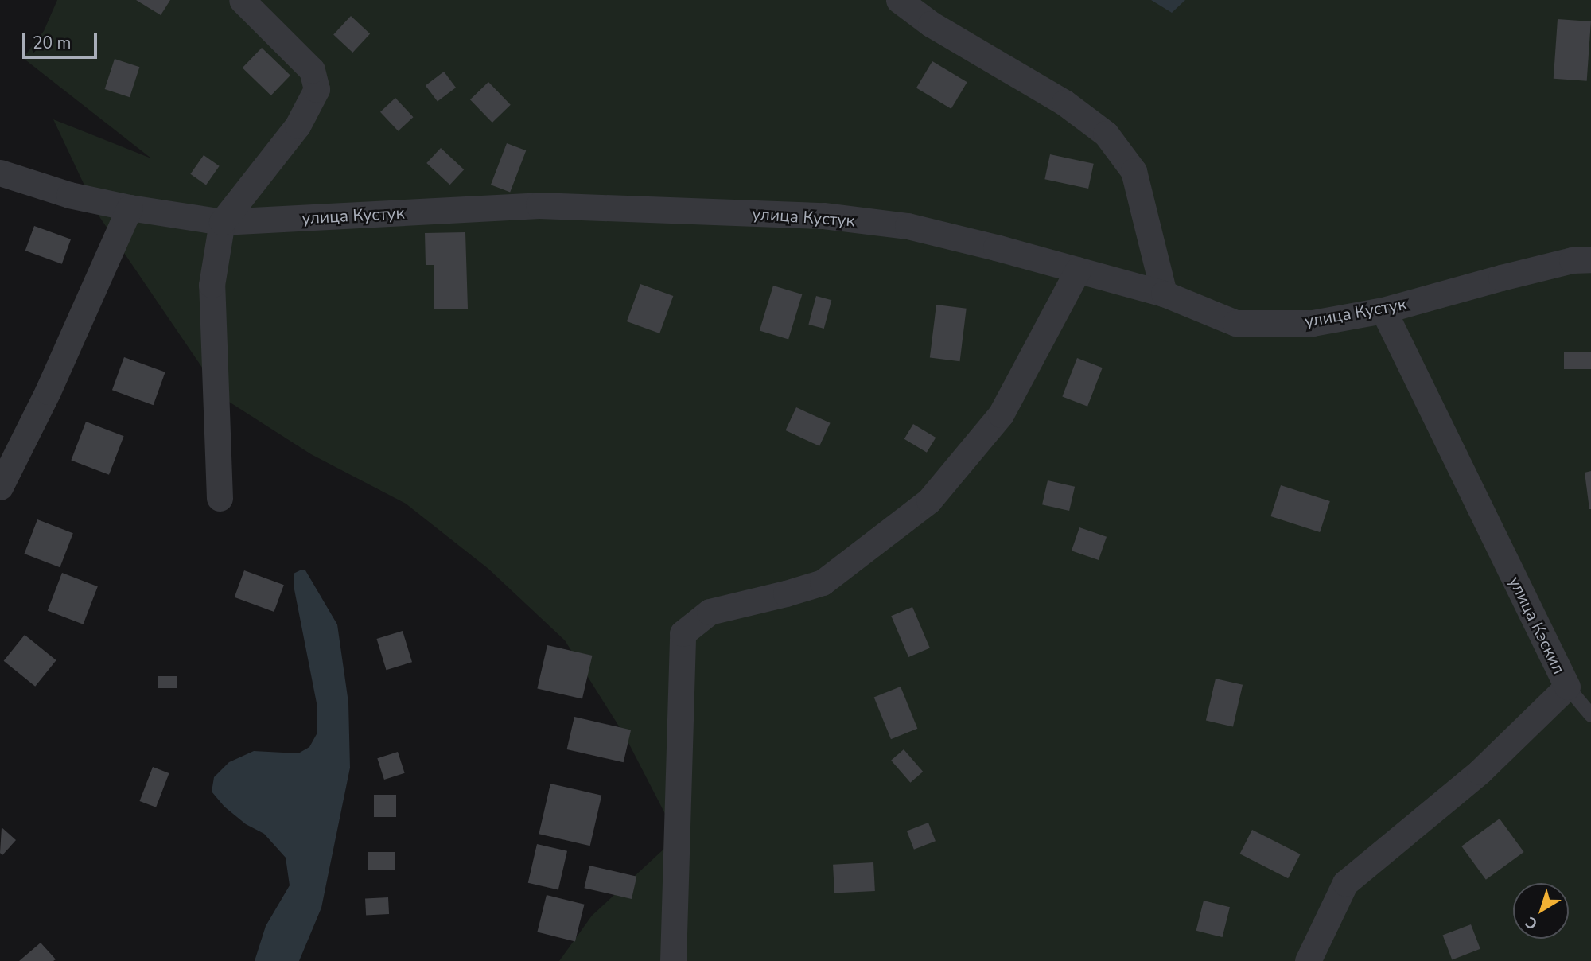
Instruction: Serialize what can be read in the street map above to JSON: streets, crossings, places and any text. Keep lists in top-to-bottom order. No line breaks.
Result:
{"streets":{"street":["улица Кустук","улица Кэскил"]},"crossings":[["улица Кустук","улица Кэскил"]],"scale_bar":"20 m","north":"bottom left"}
